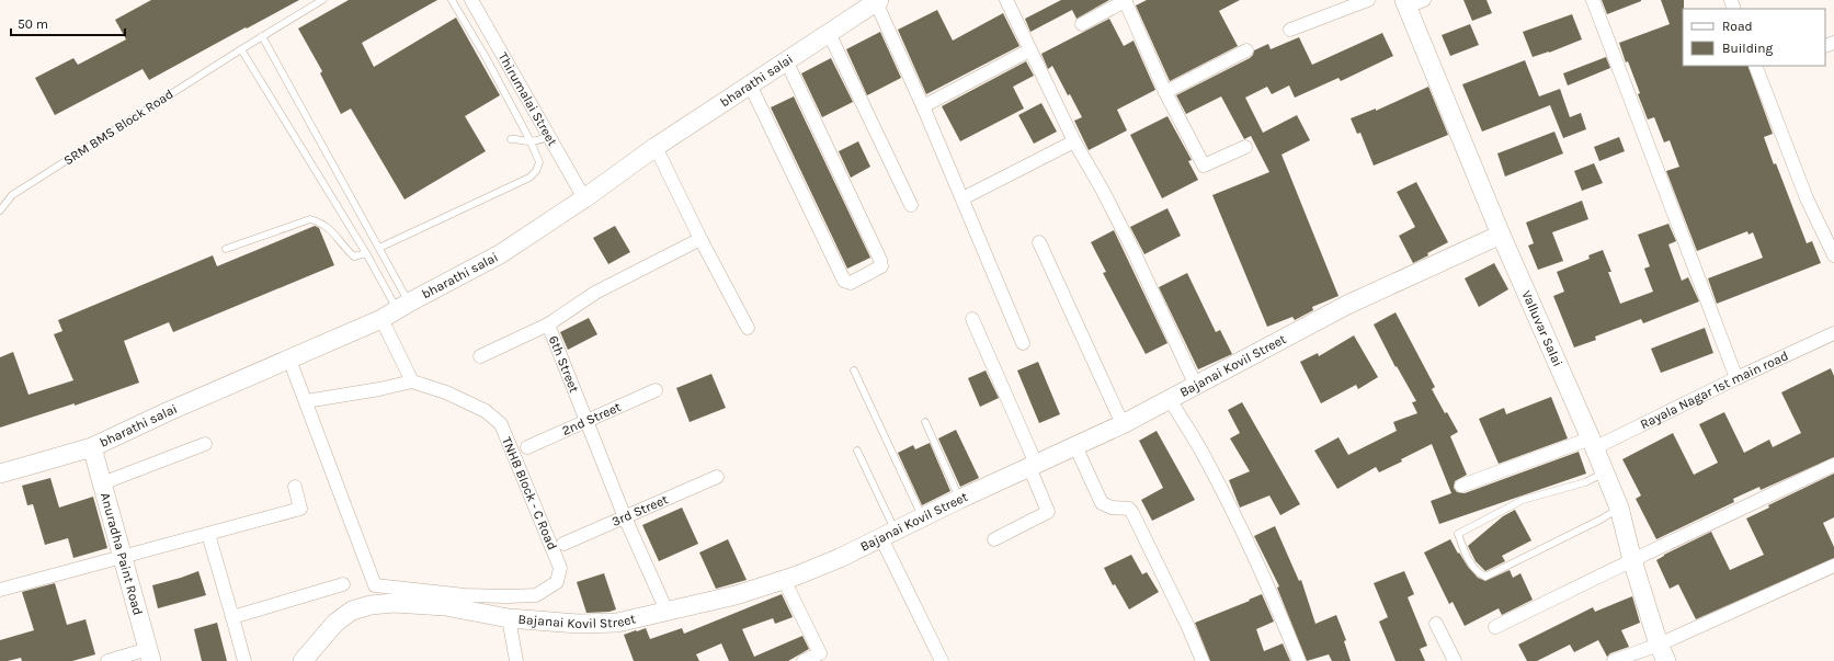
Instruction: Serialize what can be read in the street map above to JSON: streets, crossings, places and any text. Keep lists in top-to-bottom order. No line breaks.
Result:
{"streets":{"street":["bharathi salai","Thirumalai Street","Valluvar Salai","6th Street","Bajanai Kovil Street","Rayala Nagar 1st main road","2nd Street","TNHB Block - C Road","3rd Street","Anuradha Paint Road"],"lane":["SRM BMS Block Road"]},"crossings":[["bharathi salai","Thirumalai Street"],["bharathi salai","Anuradha Paint Road"],["Valluvar Salai","Bajanai Kovil Street"],["Valluvar Salai","Rayala Nagar 1st main road"],["6th Street","Bajanai Kovil Street"],["6th Street","2nd Street"],["6th Street","3rd Street"]],"legend":["Road","Building"],"scale_bar":"50 m"}
